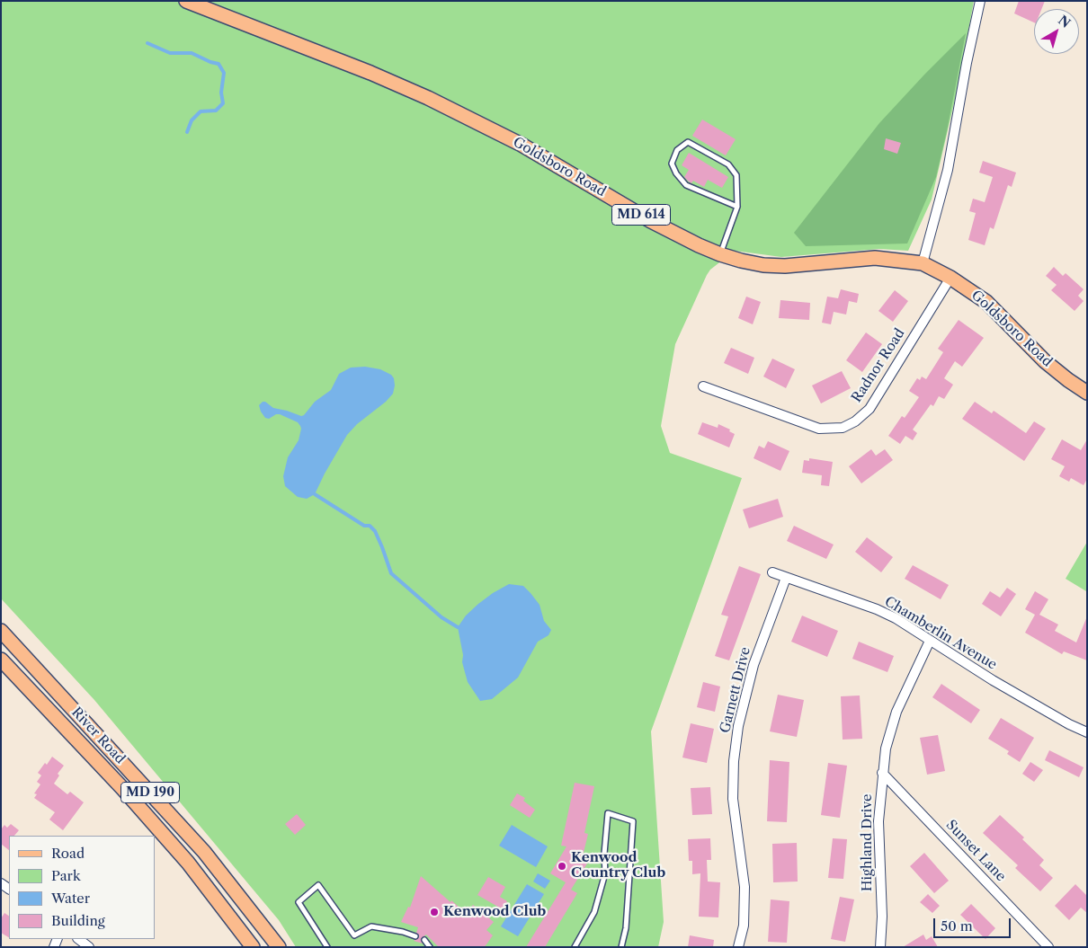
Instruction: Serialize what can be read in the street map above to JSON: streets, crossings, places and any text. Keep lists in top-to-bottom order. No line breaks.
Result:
{"streets":{"main road":["Goldsboro Road","MD 614","River Road","MD 190"],"street":["Radnor Road","Chamberlin Avenue","Garnett Drive","Highland Drive","Sunset Lane"]},"crossings":[["Goldsboro Road","Radnor Road"],["Chamberlin Avenue","Garnett Drive"],["Chamberlin Avenue","Highland Drive"],["Highland Drive","Sunset Lane"]],"places":["Kenwood Country Club","Kenwood Club"],"legend":["Road","Park","Water","Building"],"scale_bar":"50 m","north":"top right"}
